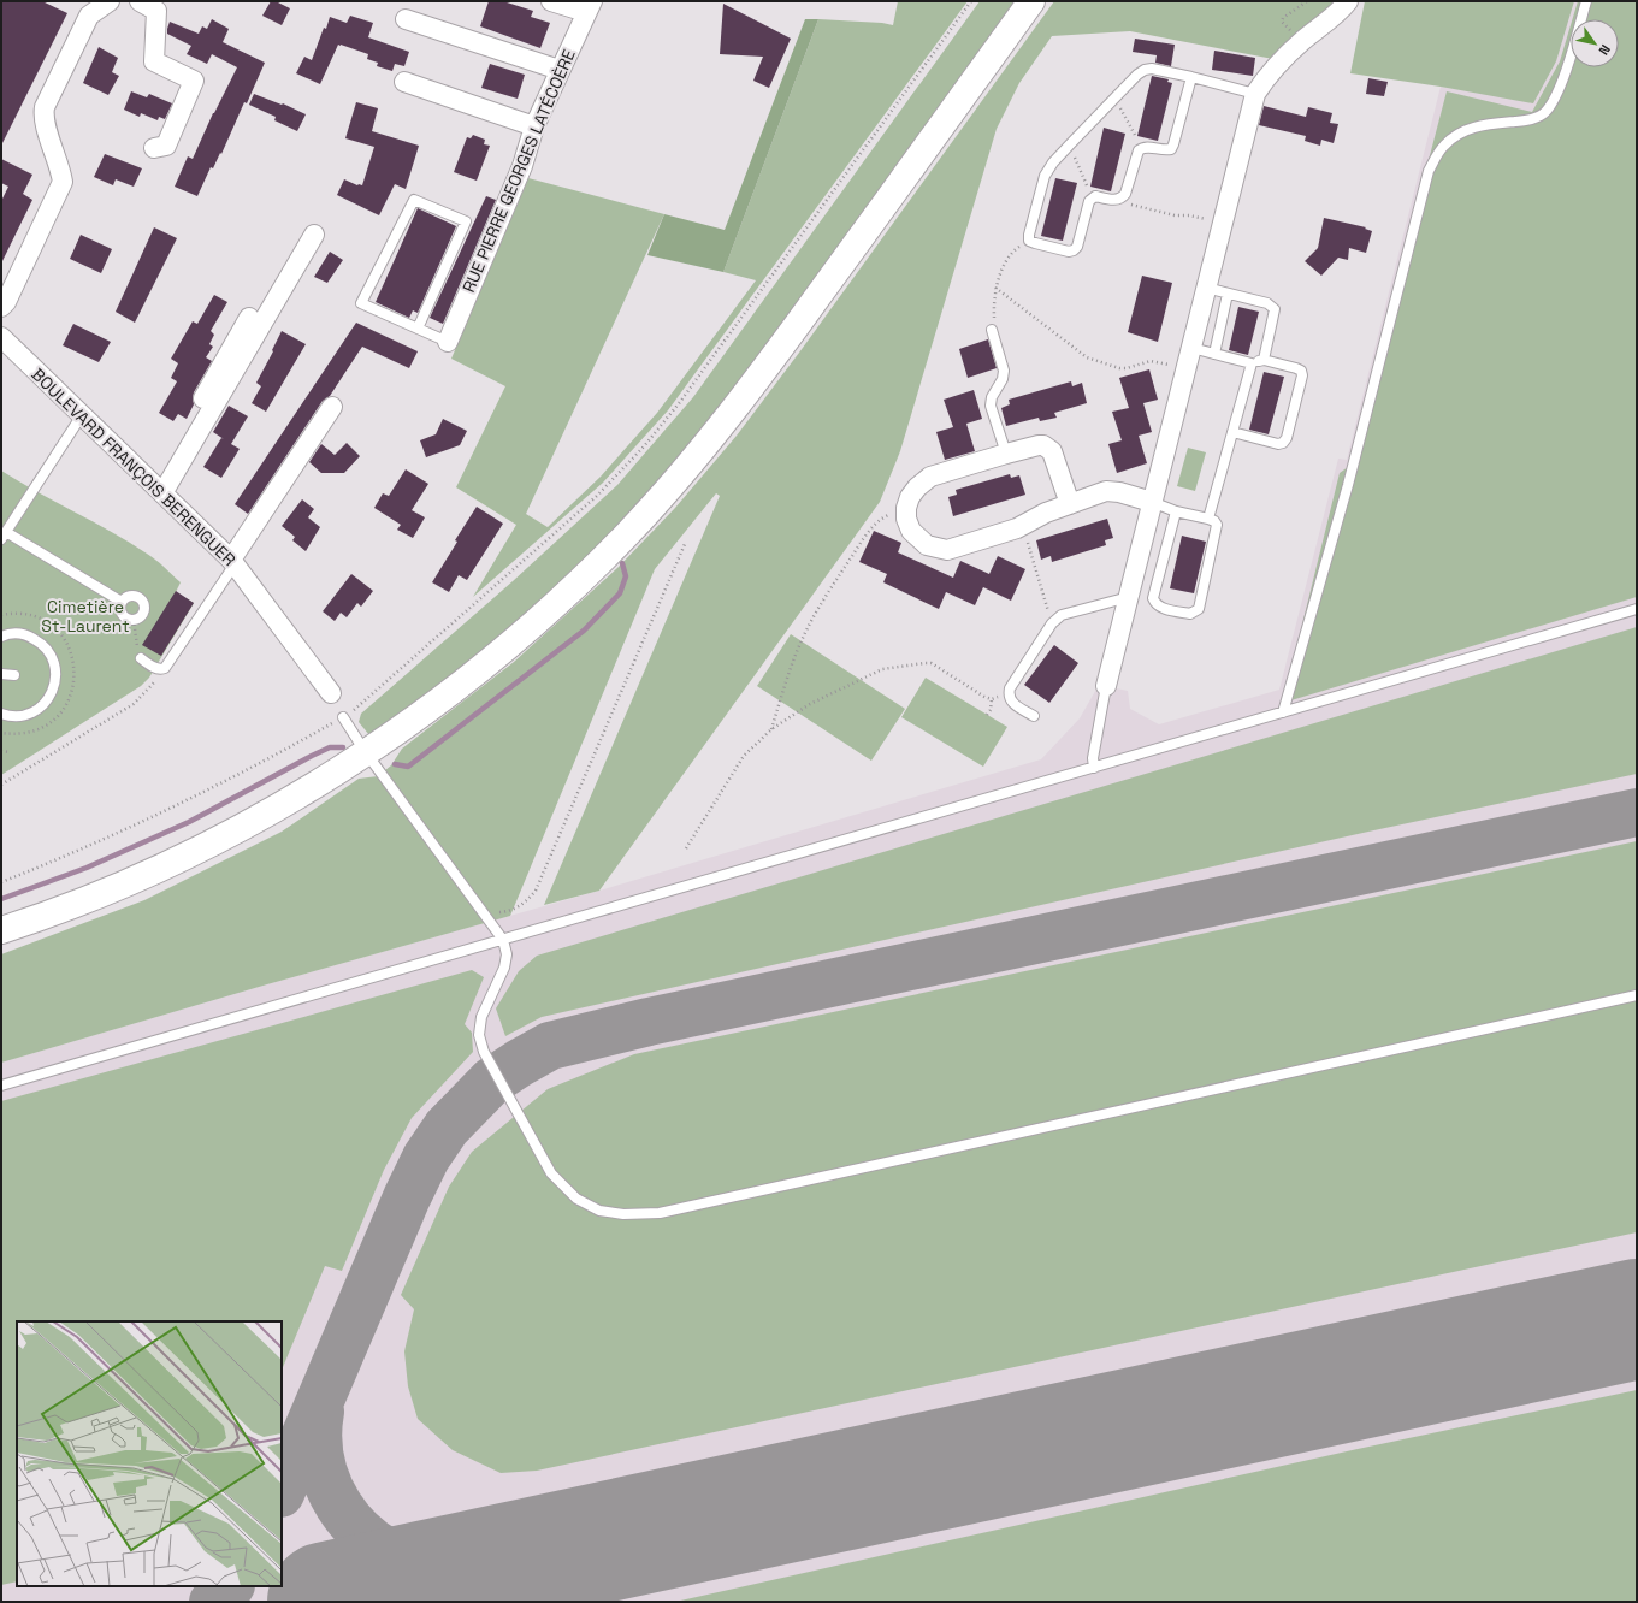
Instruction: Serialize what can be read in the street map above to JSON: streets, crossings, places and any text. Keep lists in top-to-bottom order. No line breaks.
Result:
{"streets":{"street":["RUE PIERRE GEORGES LATÉCOÈRE","BOULEVARD FRANÇOIS BERENGUER"]},"parks":["Cimetière St-Laurent"],"north":"bottom right"}
